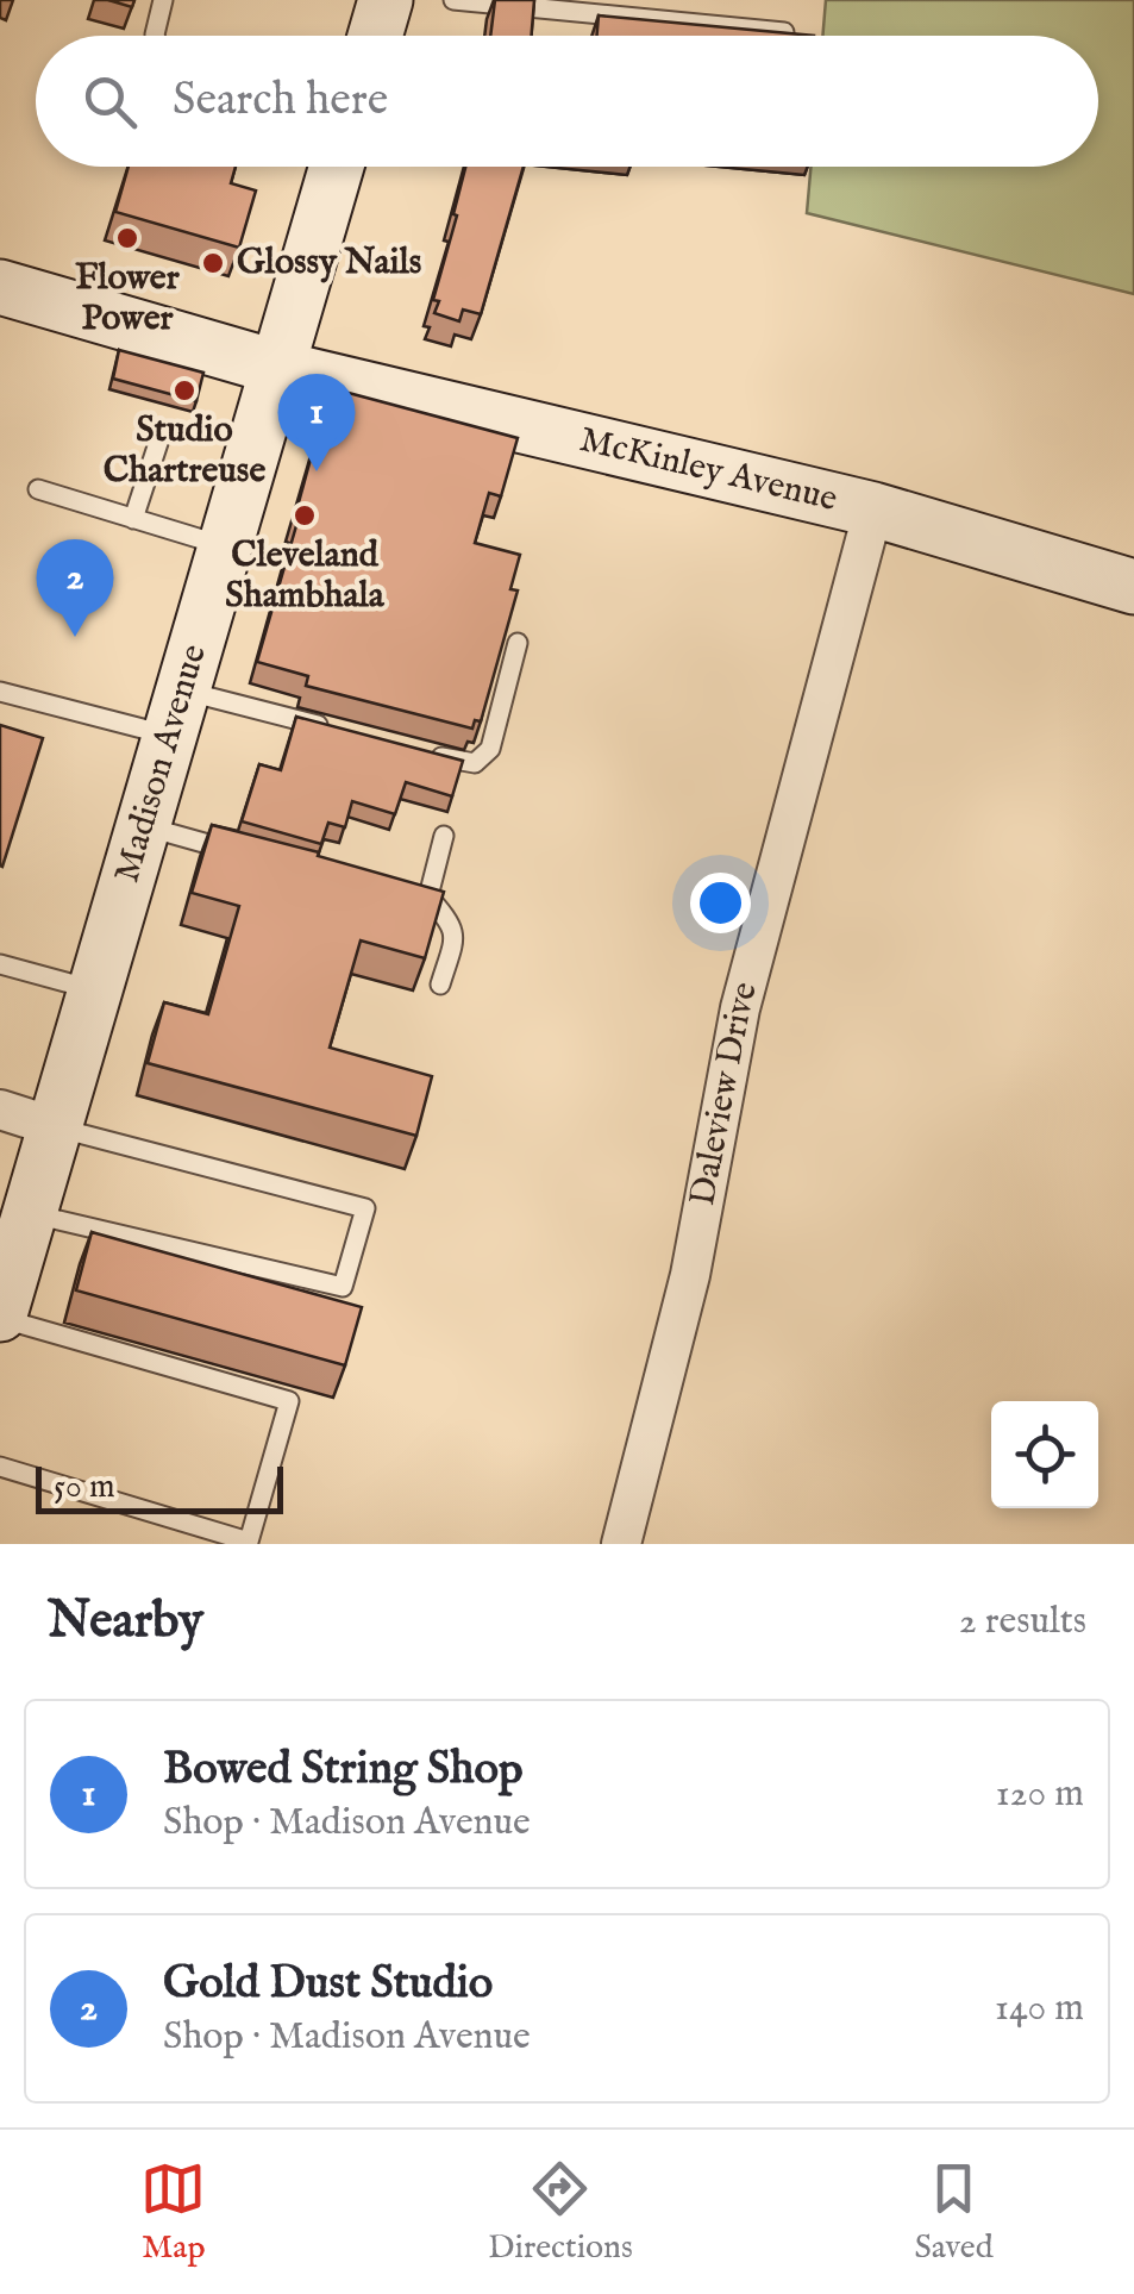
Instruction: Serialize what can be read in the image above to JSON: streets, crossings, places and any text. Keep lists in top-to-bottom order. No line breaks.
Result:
{"streets":{"main road":["McKinley Avenue","Madison Avenue"],"street":["Daleview Drive"]},"crossings":[["McKinley Avenue","Madison Avenue"],["McKinley Avenue","Daleview Drive"]],"places":["Flower Power","Glossy Nails","Studio Chartreuse","Cleveland Shambhala"],"scale_bar":"50 m","page":{"search":"Search here","pins":["1","2"],"scale":"50 m","heading":["Nearby","2 results"],"list":[{"mark":"1","name":"Bowed String Shop","note":"Shop · Madison Avenue","value":"120 m"},{"mark":"2","name":"Gold Dust Studio","note":"Shop · Madison Avenue","value":"140 m"}],"nav":["Map","Directions","Saved"]}}
